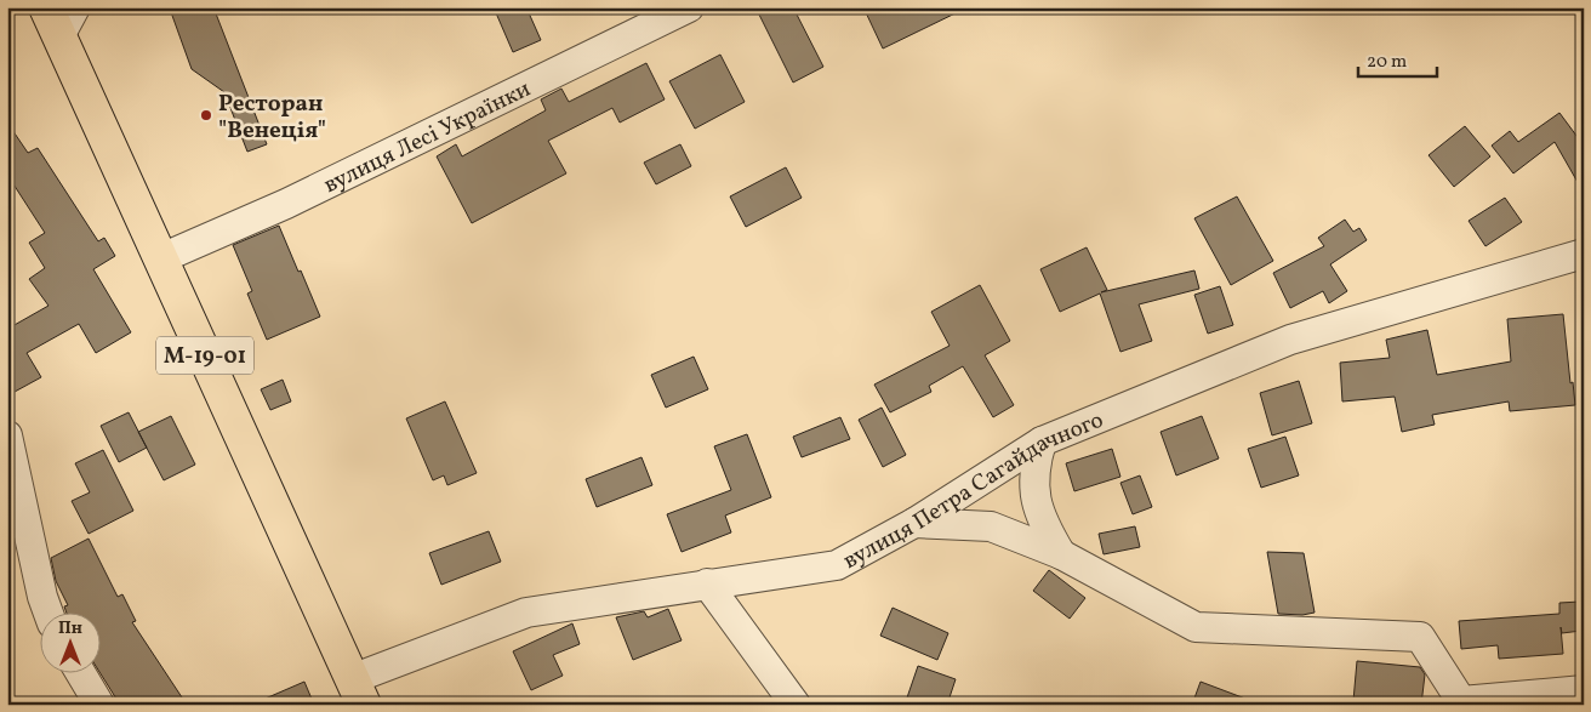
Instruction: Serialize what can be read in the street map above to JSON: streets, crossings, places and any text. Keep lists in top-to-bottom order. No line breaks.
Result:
{"streets":{"main road":["М-19-01"],"street":["вулиця Лесі Українки","вулиця Петра Сагайдачного"]},"crossings":[["вулиця Лесі Українки","М-19-01"],["М-19-01","вулиця Петра Сагайдачного"]],"places":["Ресторан \"Венеція\""],"scale_bar":"20 m","north":"top"}
